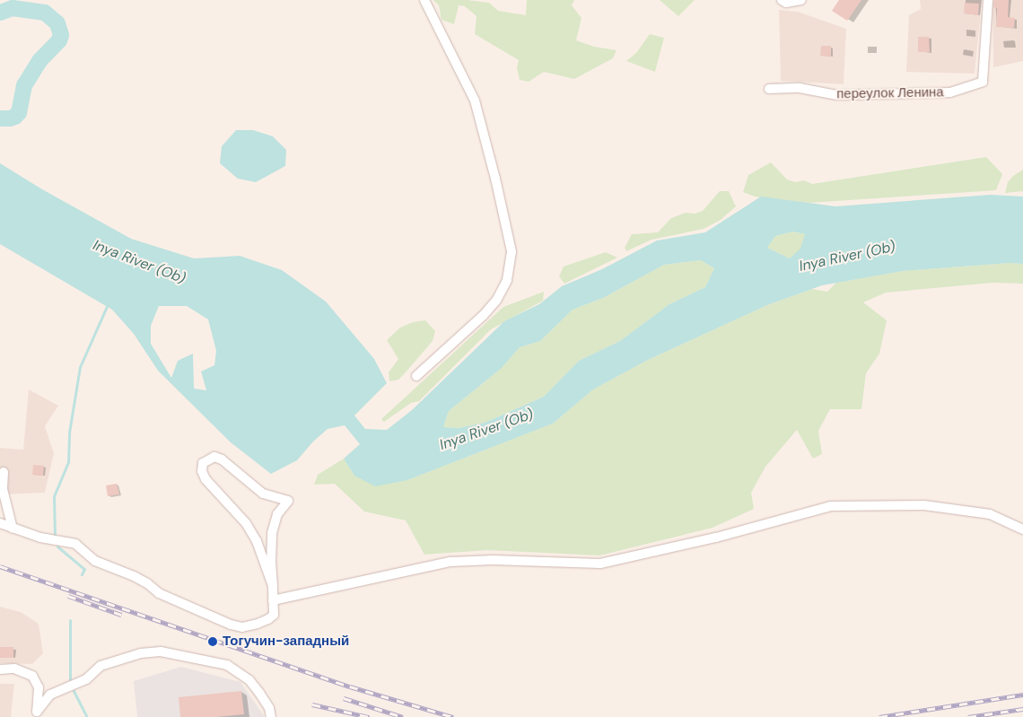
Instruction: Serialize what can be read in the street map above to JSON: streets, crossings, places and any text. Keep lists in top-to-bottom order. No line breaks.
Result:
{"streets":{"street":["переулок Ленина"]},"water":["Inya River (Ob)"],"places":["Тогучин-западный"]}
